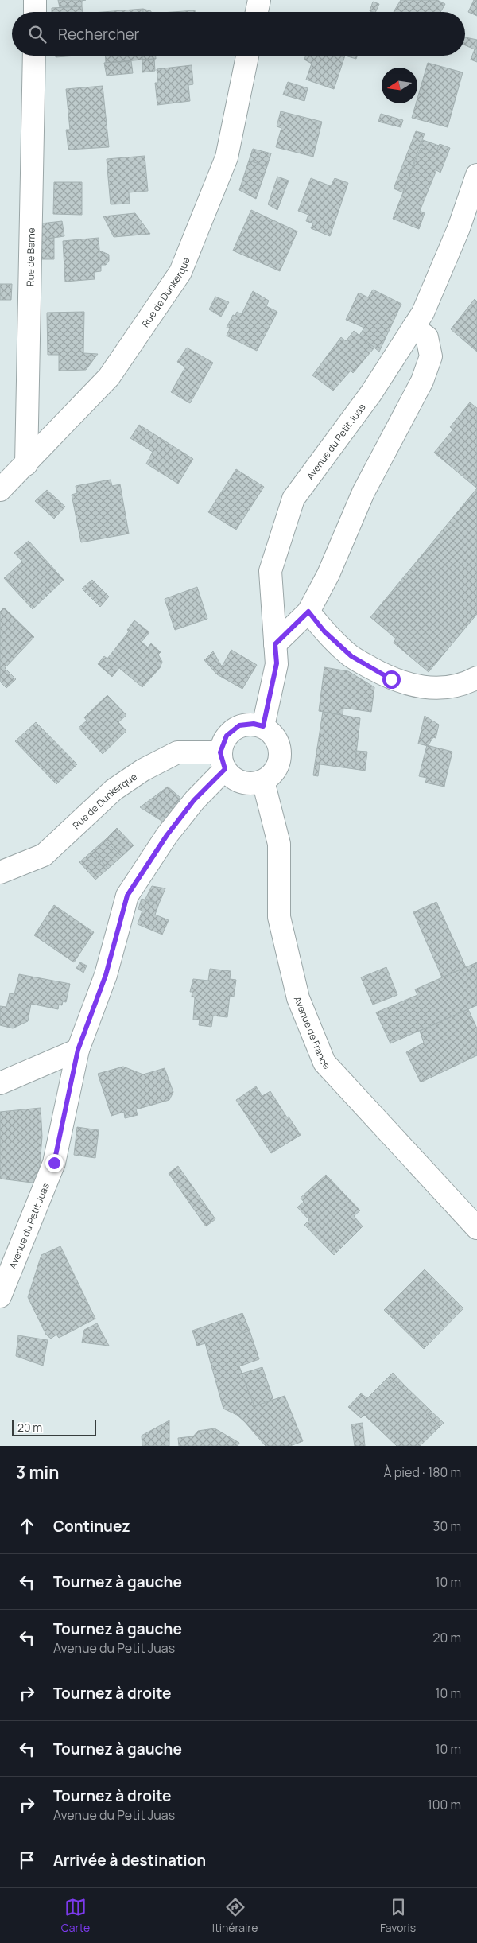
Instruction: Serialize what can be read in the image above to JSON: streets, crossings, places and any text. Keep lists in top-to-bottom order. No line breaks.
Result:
{"streets":{"street":["Rue de Berne","Rue de Dunkerque","Avenue du Petit Juas","Avenue de France"]},"crossings":[["Rue de Berne","Rue de Dunkerque"],["Rue de Dunkerque","Avenue du Petit Juas"],["Rue de Dunkerque","Avenue de France"],["Avenue du Petit Juas","Avenue de France"]],"scale_bar":"20 m","north":"left","page":{"search":"Rechercher","scale":"20 m","heading":["3 min","À pied · 180 m"],"list":[["Continuez","30 m"],["Tournez à gauche","10 m"],["Tournez à gauche","Avenue du Petit Juas","20 m"],["Tournez à droite","10 m"],["Tournez à gauche","10 m"],["Tournez à droite","Avenue du Petit Juas","100 m"],"Arrivée à destination"],"nav":["Carte","Itinéraire","Favoris"]}}
